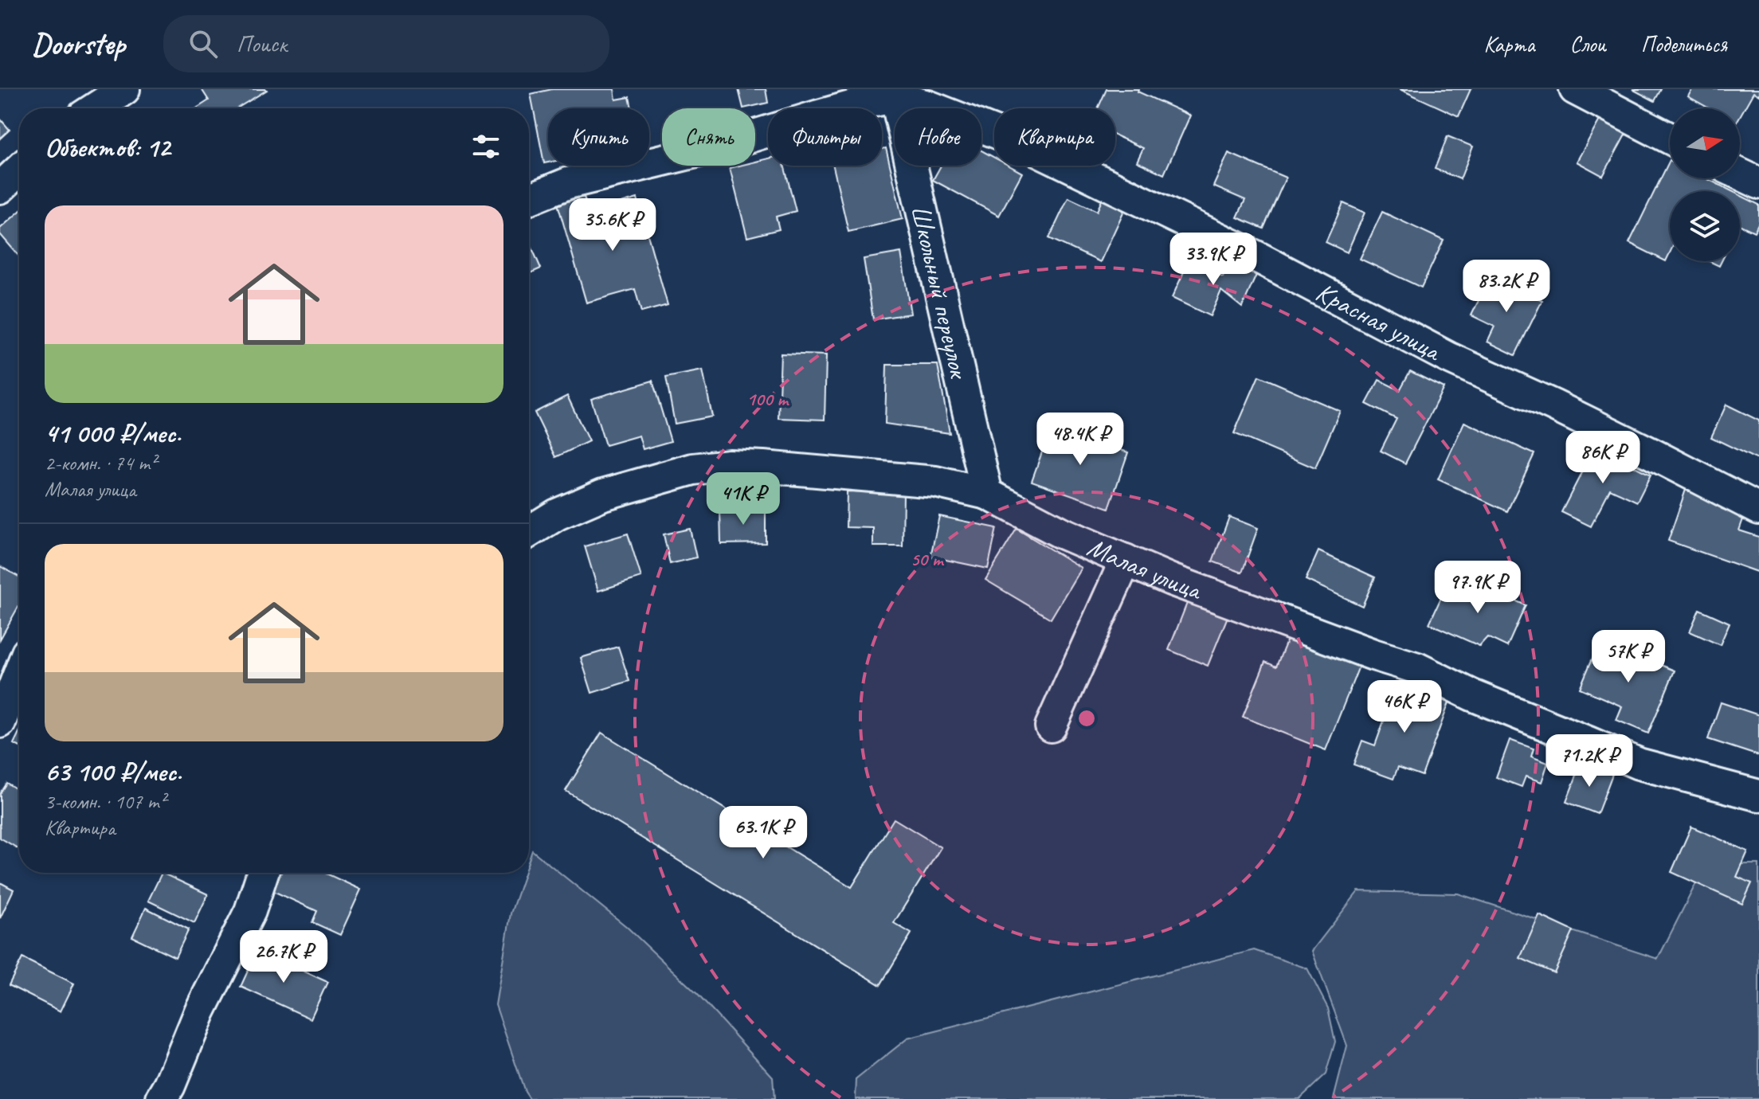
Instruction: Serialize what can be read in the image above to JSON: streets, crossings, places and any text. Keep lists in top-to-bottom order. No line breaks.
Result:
{"streets":{"street":["Школьный переулок","Красная улица","Малая улица"]},"crossings":[["Школьный переулок","Красная улица"],["Школьный переулок","Малая улица"]],"north":"right","page":{"header":"Doorstep","search":"Поиск","nav":["Карта","Слои","Поделиться"],"chip":["Купить","Снять","Фильтры","Новое","Квартира"],"heading":"Объектов: 12","list":[{"name":"41 000 ₽/мес.","note":"2-комн. · 74 m² · Малая улица"},{"name":"63 100 ₽/мес.","note":"3-комн. · 107 m² · Квартира"}],"price":["35.6K ₽","33.9K ₽","83.2K ₽","48.4K ₽","86K ₽","41K ₽","97.9K ₽","57K ₽","46K ₽","71.2K ₽","63.1K ₽","26.7K ₽"]},"rings":["100 m","50 m"]}
